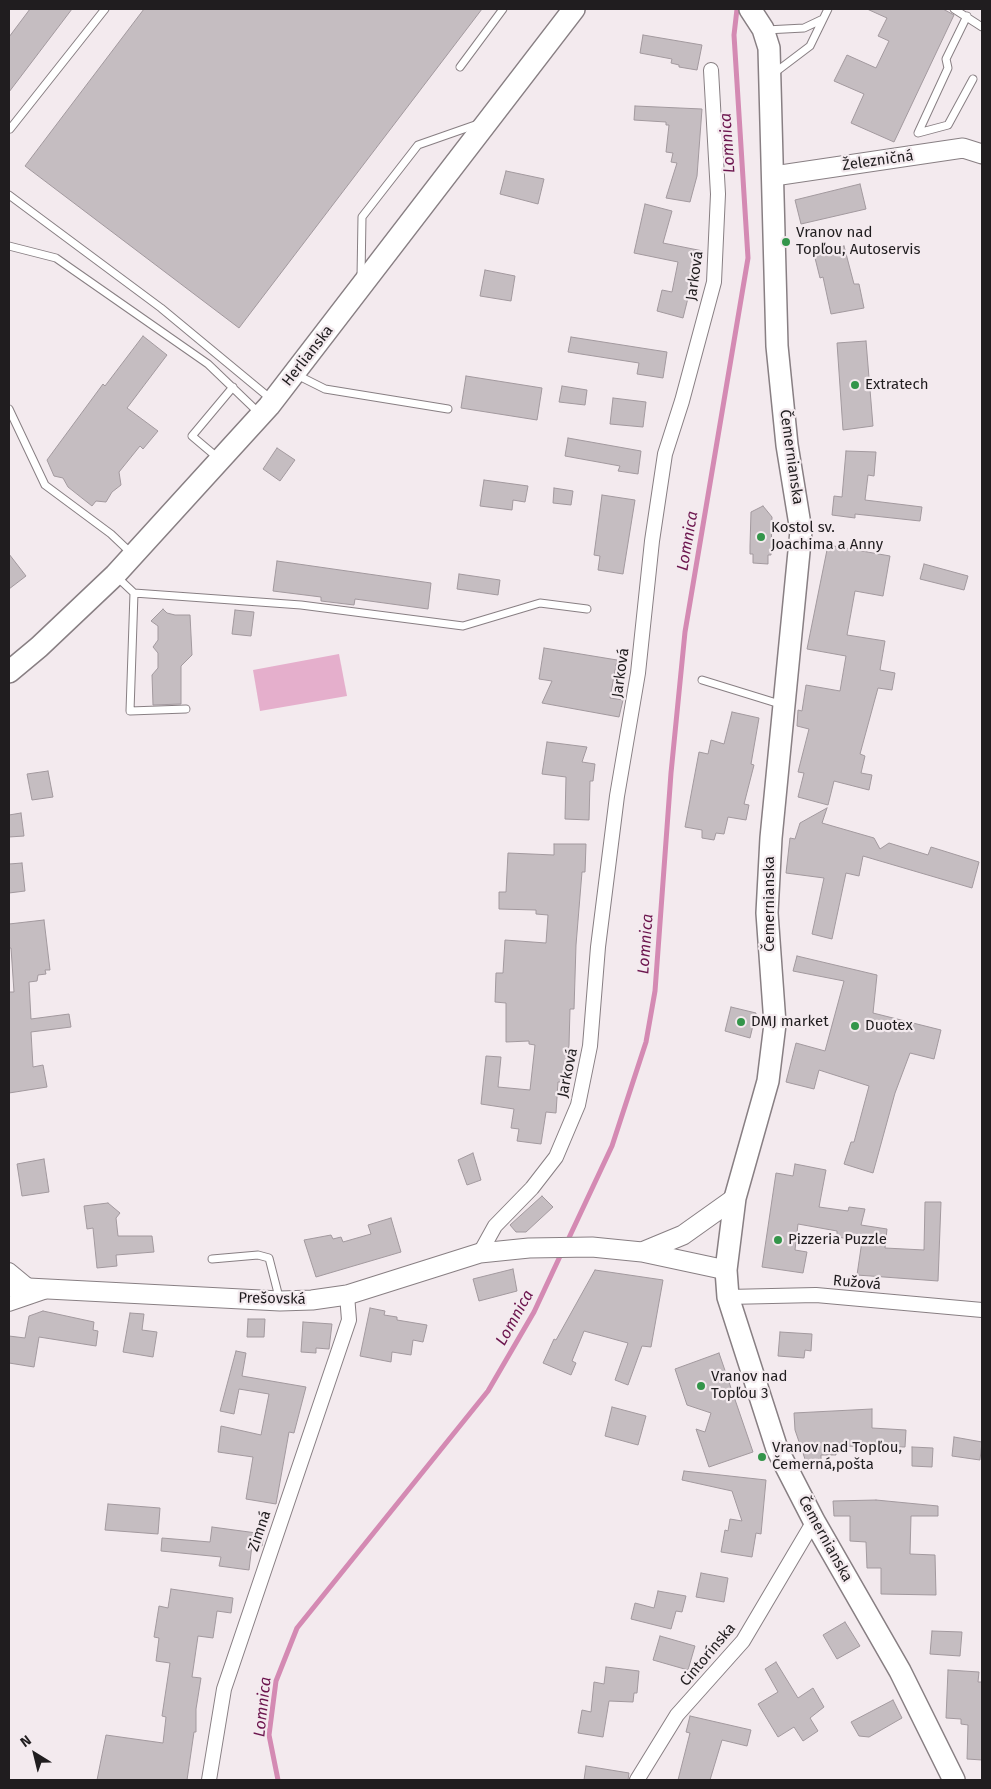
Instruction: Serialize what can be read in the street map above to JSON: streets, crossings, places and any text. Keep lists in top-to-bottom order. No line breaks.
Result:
{"streets":{"main road":["Železničná","Herlianska","Čemernianska","Prešovská"],"street":["Jarková","Ružová","Zimná","Cintorínska"]},"crossings":[["Železničná","Čemernianska"],["Jarková","Prešovská"],["Čemernianska","Ružová"],["Čemernianska","Prešovská"],["Čemernianska","Cintorínska"],["Prešovská","Zimná"]],"water":["Lomnica"],"places":["Vranov nad Topľou, Autoservis","Extratech","Kostol sv. Joachima a Anny","DMJ market","Duotex","Pizzeria Puzzle","Vranov nad Topľou 3","Vranov nad Topľou, Čemerná,pošta"],"north":"top left"}
